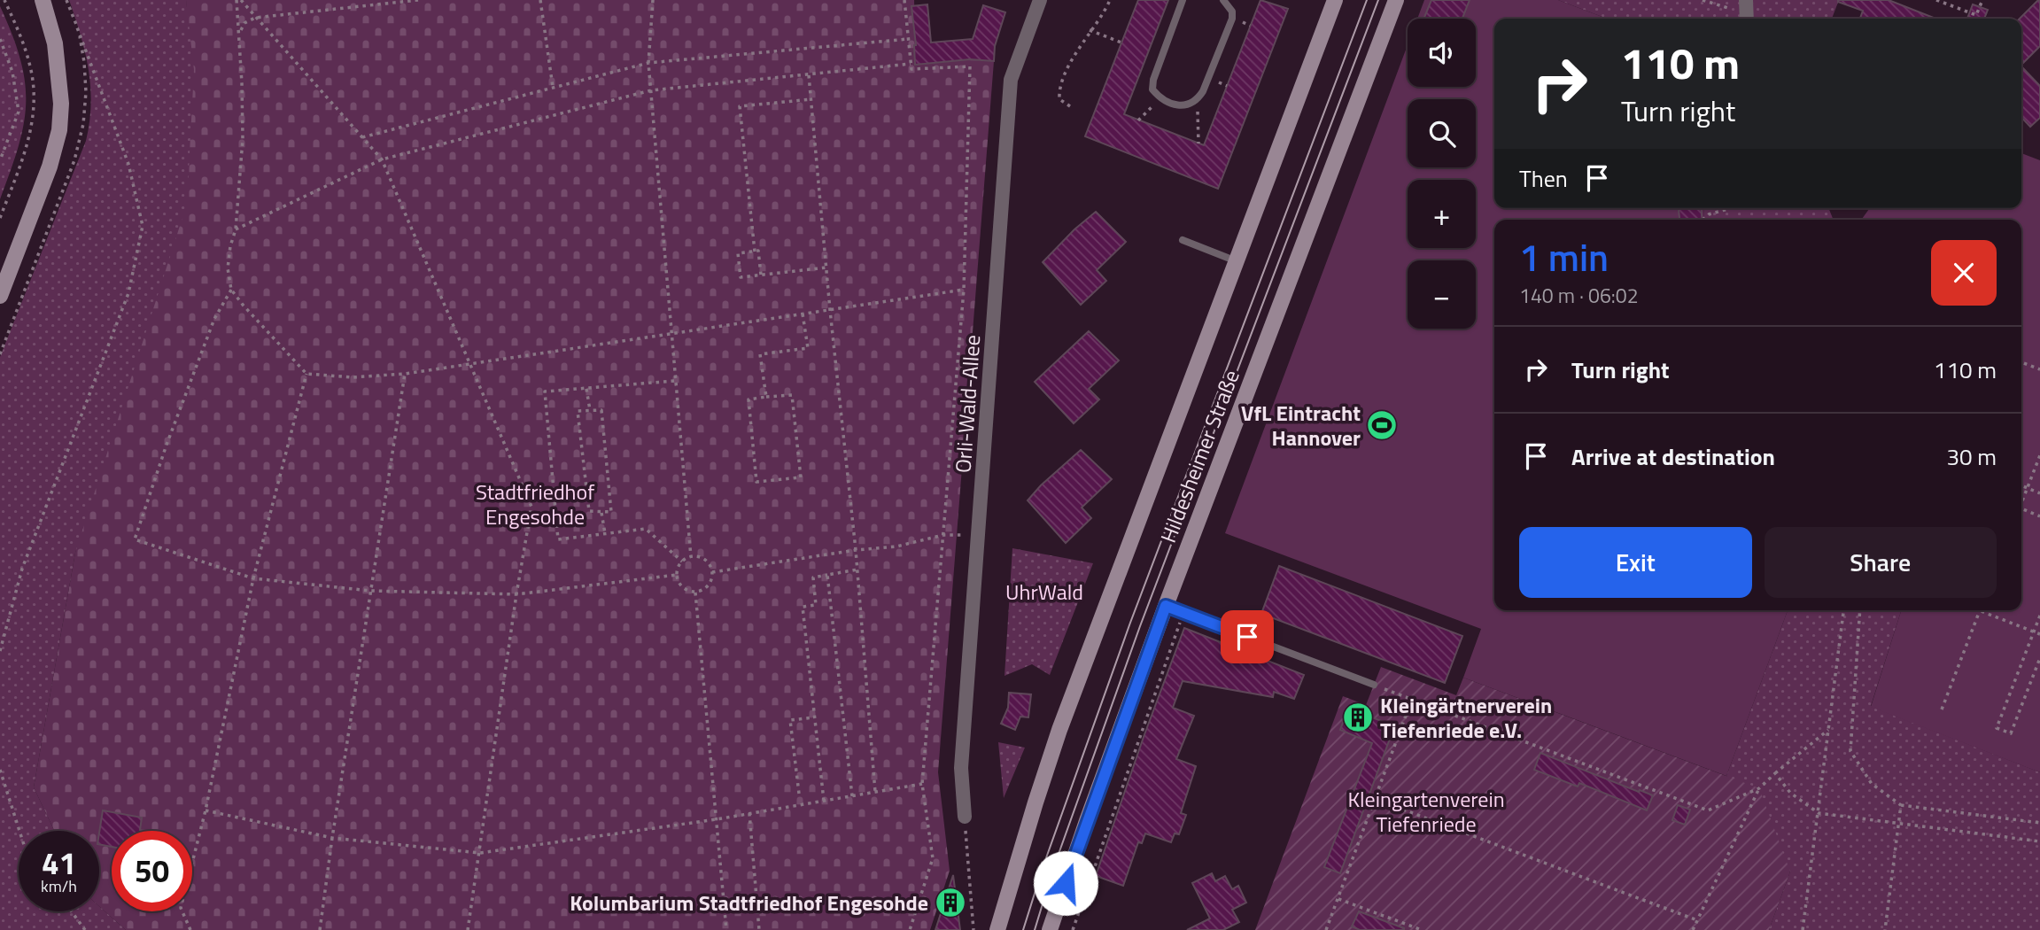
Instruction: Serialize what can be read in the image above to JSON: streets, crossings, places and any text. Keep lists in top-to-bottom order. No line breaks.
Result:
{"streets":{"main road":["Hildesheimer Straße"],"street":["Orli-Wald-Allee"]},"parks":["Stadtfriedhof Engesohde","UhrWald","Kleingartenverein Tiefenriede"],"places":{"sports":["VfL Eintracht Hannover"],"building":["Kleingärtnerverein Tiefenriede e.V.","Kolumbarium Stadtfriedhof Engesohde"]},"page":{"map_buttons":["+","−"],"turn":["110 m","Turn right"],"then":"Then","heading":["1 min","140 m · 06:02"],"list":[{"name":"Turn right","value":"110 m"},{"name":"Arrive at destination","value":"30 m"}],"buttons":["Exit","Share"],"speed":"41 km/h","limit":"50"}}
